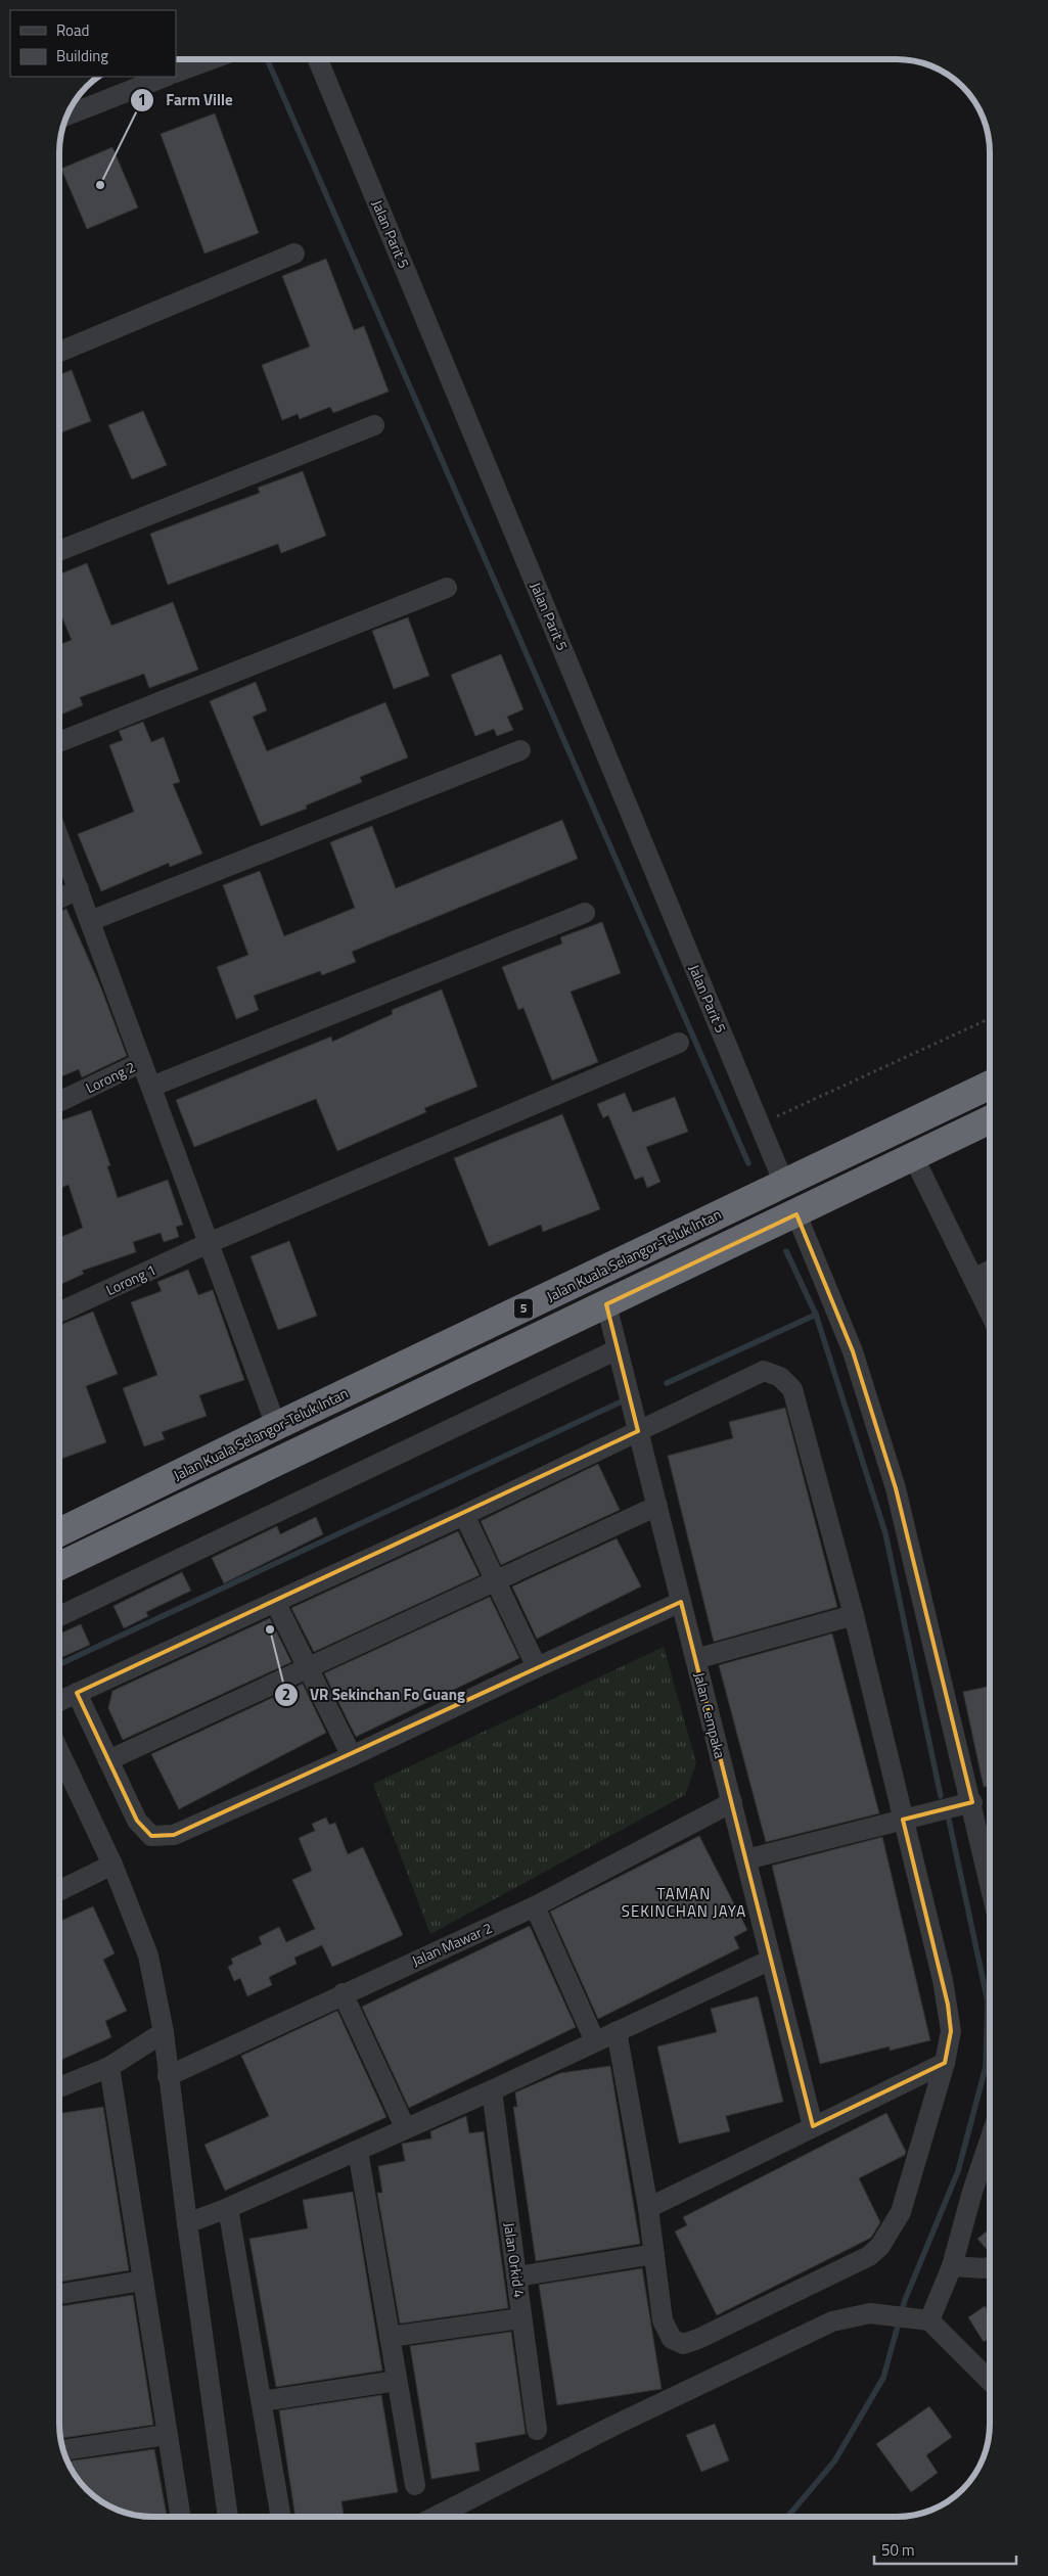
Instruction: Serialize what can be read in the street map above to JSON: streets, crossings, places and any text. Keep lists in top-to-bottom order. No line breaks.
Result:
{"streets":{"highway":["Jalan Kuala Selangor-Teluk Intan","5"],"street":["Jalan Parit 5","Lorong 2","Lorong 1","Jalan Cempaka","Jalan Mawar 2","Jalan Orkid 4"]},"crossings":[["Jalan Parit 5","Jalan Kuala Selangor-Teluk Intan"],["5","Jalan Cempaka"],["Jalan Cempaka","Jalan Mawar 2"]],"districts":["TAMAN SEKINCHAN JAYA"],"places":["Farm Ville","VR Sekinchan Fo Guang"],"legend":["Road","Building"],"scale_bar":"50 m"}
